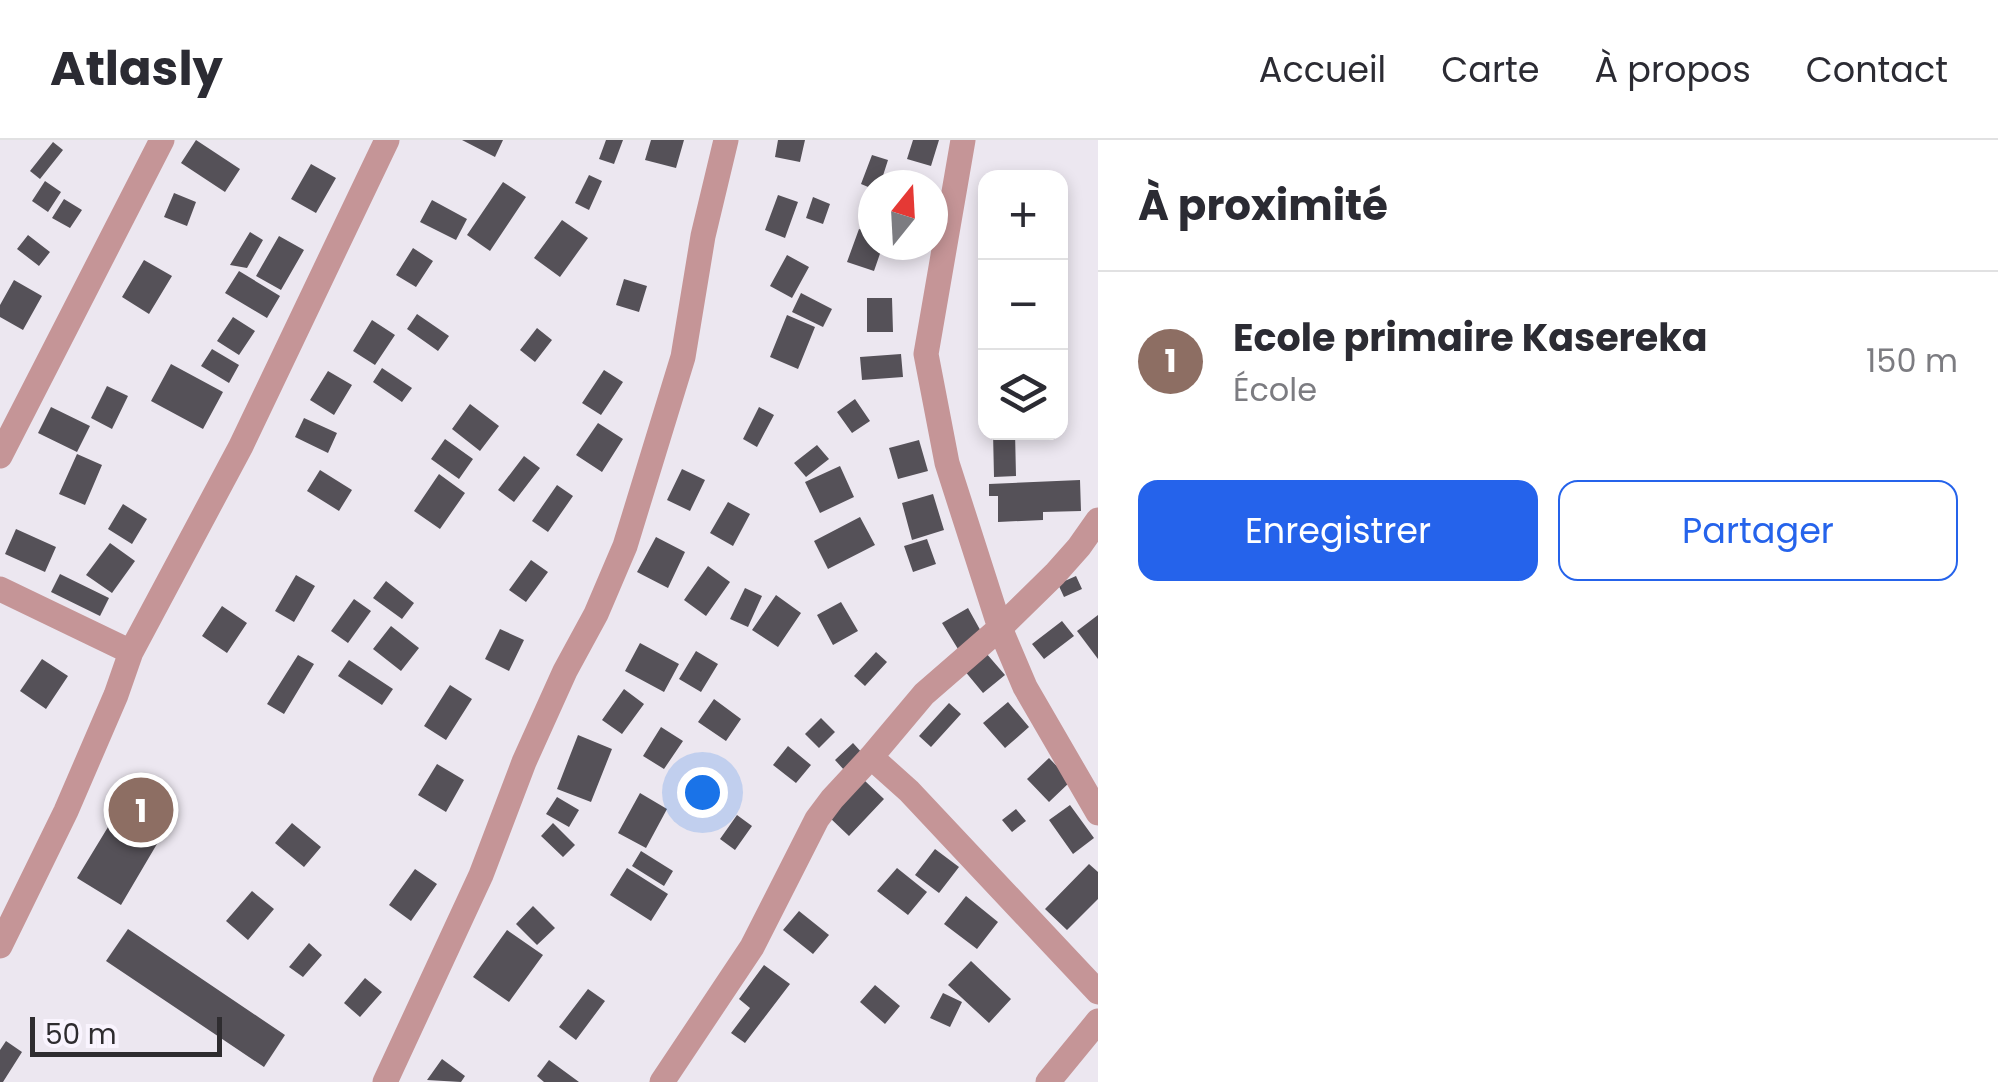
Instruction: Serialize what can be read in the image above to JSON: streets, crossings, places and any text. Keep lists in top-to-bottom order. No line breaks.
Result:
{"scale_bar":"50 m","north":"top","page":{"header":"Atlasly","nav":["Accueil","Carte","À propos","Contact"],"heading":"À proximité","map_buttons":["+","−"],"list":[{"mark":"1","name":"Ecole primaire Kasereka","note":"École","value":"150 m"}],"buttons":["Enregistrer","Partager"],"pins":"1","scale":"50 m"}}
